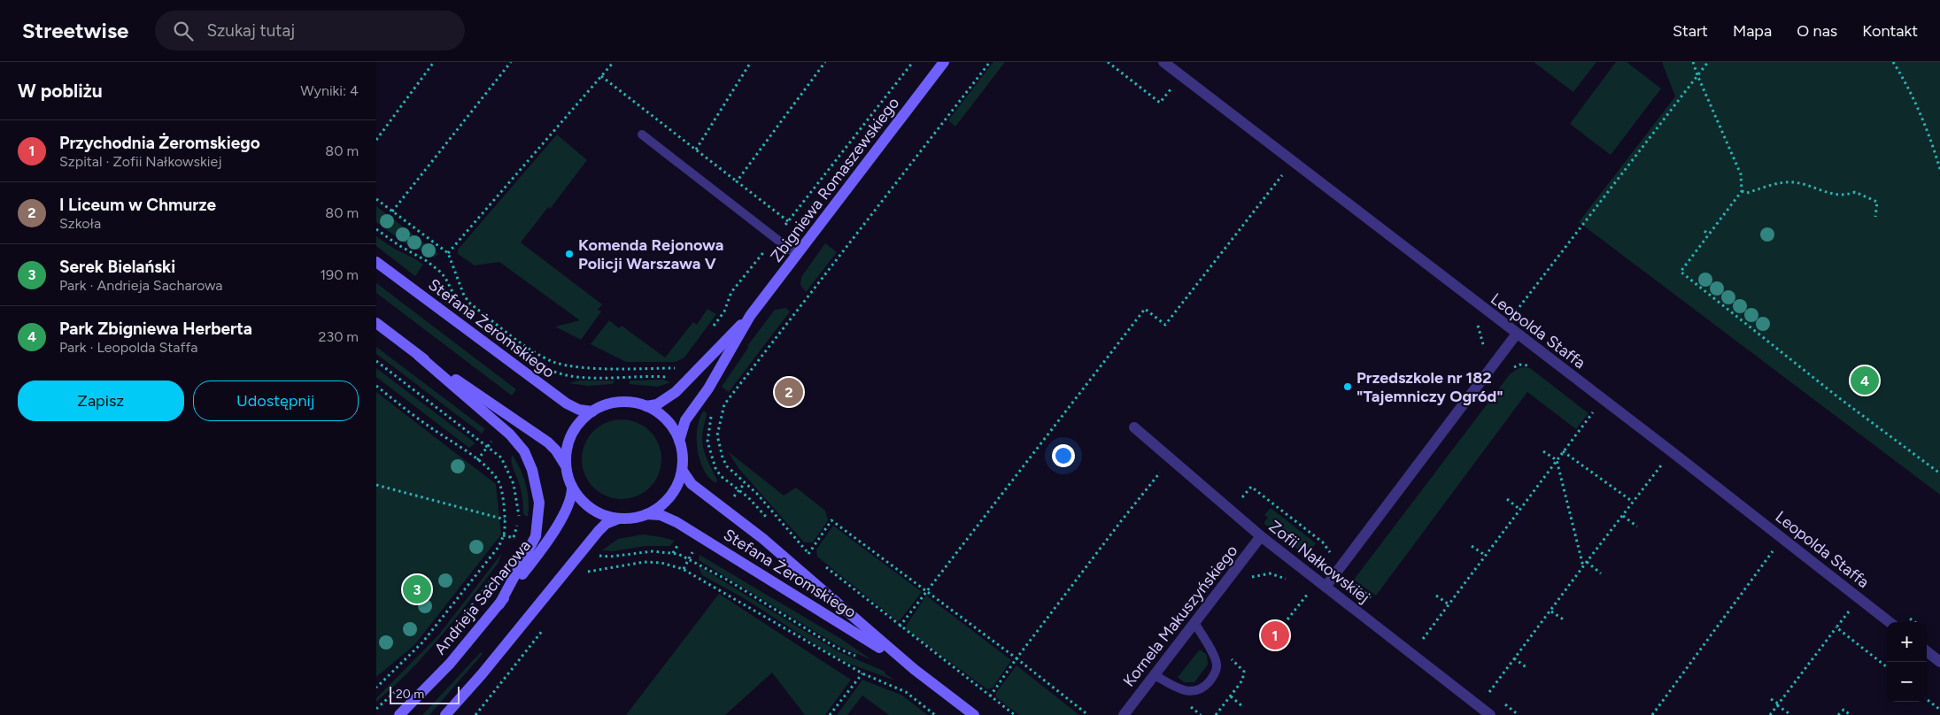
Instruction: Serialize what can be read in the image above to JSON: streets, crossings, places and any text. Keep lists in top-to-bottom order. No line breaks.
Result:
{"streets":{"main road":["Zbigniewa Romaszewskiego","Stefana Żeromskiego","Andrieja Sacharowa"],"street":["Leopolda Staffa","Zofii Nałkowskiej","Kornela Makuszyńskiego"]},"crossings":[["Zbigniewa Romaszewskiego","Stefana Żeromskiego"],["Zbigniewa Romaszewskiego","Andrieja Sacharowa"],["Stefana Żeromskiego","Andrieja Sacharowa"],["Zofii Nałkowskiej","Kornela Makuszyńskiego"]],"places":["Komenda Rejonowa Policji Warszawa V","Przedszkole nr 182 \"Tajemniczy Ogród\""],"scale_bar":"20 m","page":{"header":"Streetwise","search":"Szukaj tutaj","nav":["Start","Mapa","O nas","Kontakt"],"heading":["W pobliżu","Wyniki: 4"],"list":[{"mark":"1","name":"Przychodnia Żeromskiego","note":"Szpital · Zofii Nałkowskiej","value":"80 m"},{"mark":"2","name":"I Liceum w Chmurze","note":"Szkoła","value":"80 m"},{"mark":"3","name":"Serek Bielański","note":"Park · Andrieja Sacharowa","value":"190 m"},{"mark":"4","name":"Park Zbigniewa Herberta","note":"Park · Leopolda Staffa","value":"230 m"}],"pins":["4","2","3","1"],"buttons":["Zapisz","Udostępnij"],"map_buttons":["+","−"],"scale":"20 m"}}
